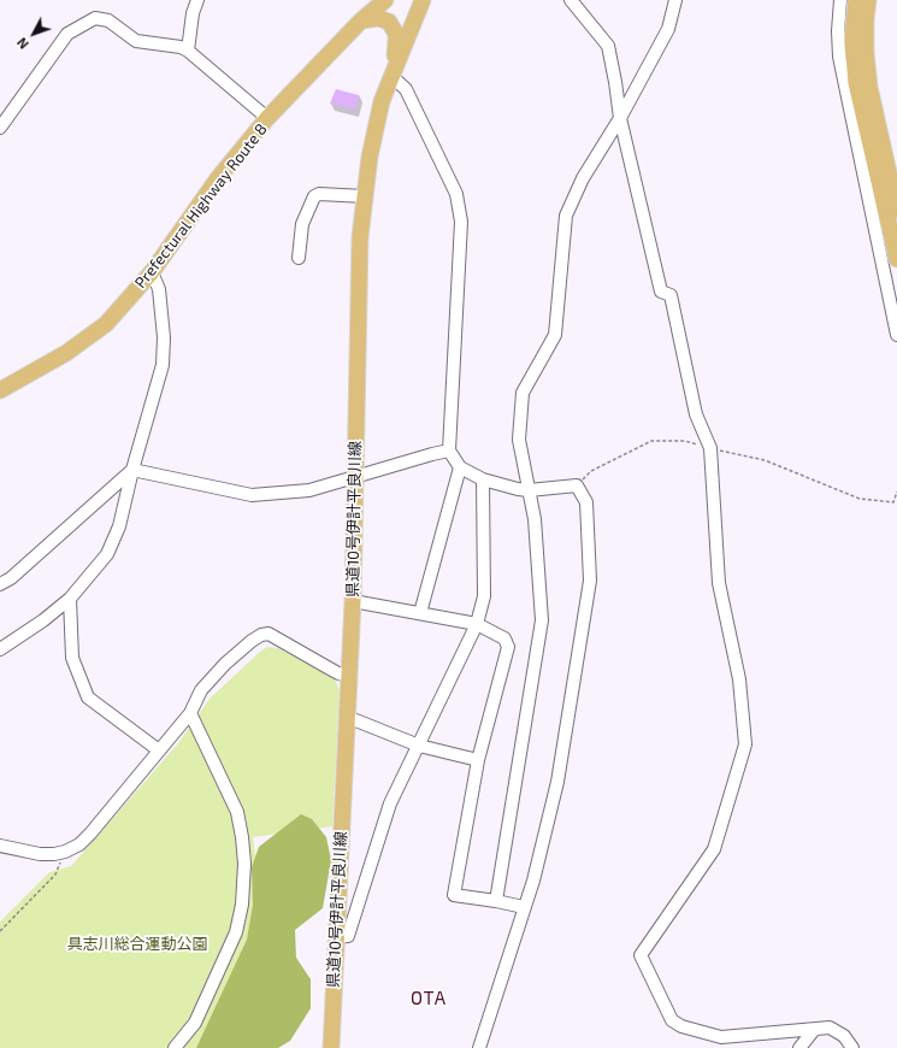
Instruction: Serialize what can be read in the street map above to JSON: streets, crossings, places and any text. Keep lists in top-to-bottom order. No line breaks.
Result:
{"streets":{"main road":["Prefectural Highway Route 8","県道10号伊計平良川線"]},"districts":["OTA"],"parks":["具志川総合運動公園"],"north":"bottom left"}
